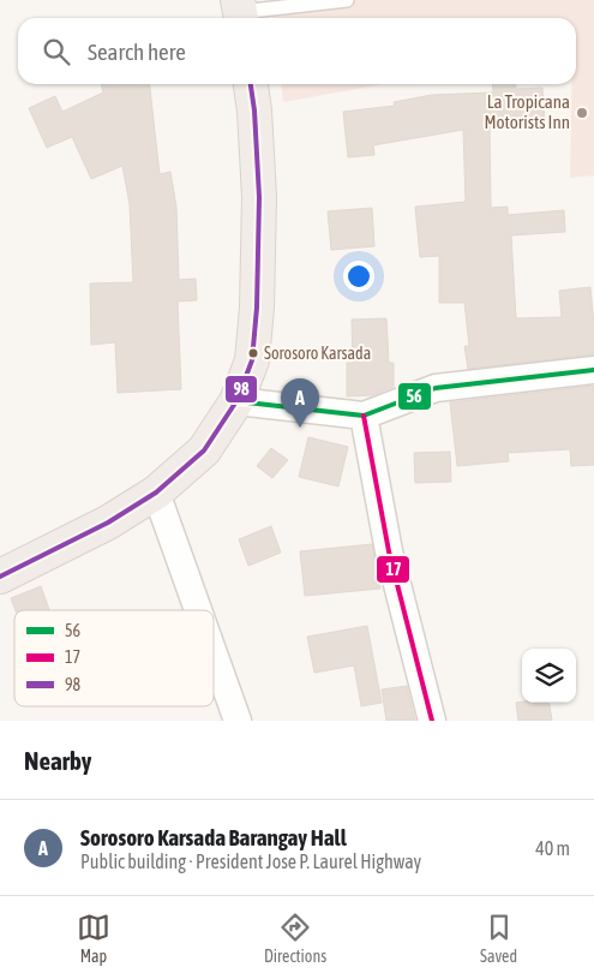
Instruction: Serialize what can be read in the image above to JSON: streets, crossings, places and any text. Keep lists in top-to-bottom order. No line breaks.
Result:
{"places":["La Tropicana Motorists Inn","Sorosoro Karsada"],"lines":["transit line 98","transit line 56","transit line 17"],"legend":["56","17","98"],"page":{"search":"Search here","pins":"A","heading":"Nearby","list":[{"mark":"A","name":"Sorosoro Karsada Barangay Hall","note":"Public building · President Jose P. Laurel Highway","value":"40 m"}],"nav":["Map","Directions","Saved"]}}
